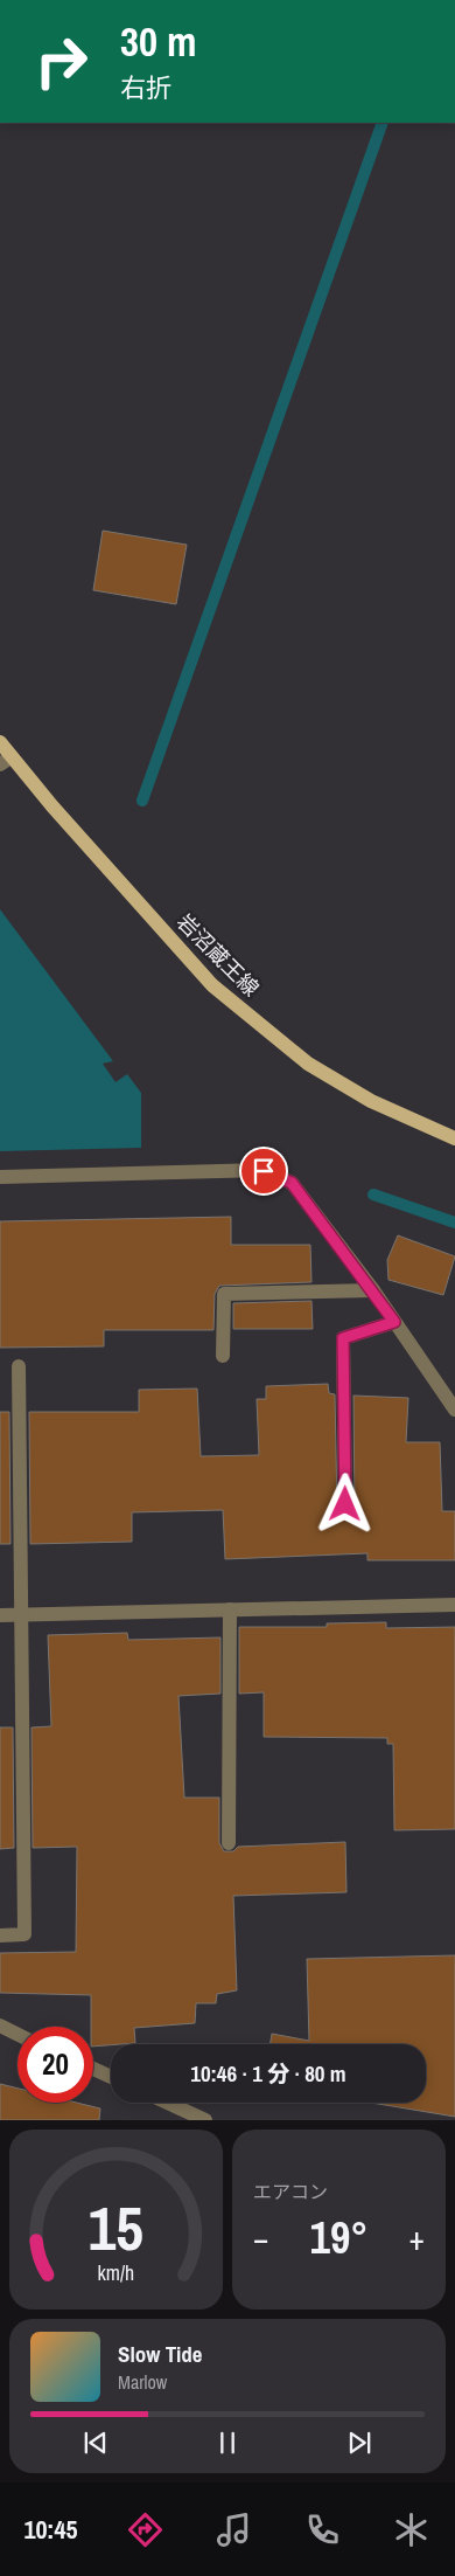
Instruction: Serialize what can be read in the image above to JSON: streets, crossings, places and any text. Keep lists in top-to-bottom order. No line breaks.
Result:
{"streets":{"main road":["岩沼蔵王線"]},"page":{"turn":["30 m","右折"],"limit":"20","trip":"10:46 · 1 分 · 80 m","tile":"エアコン","heat":["−","19°","+"],"song":["Slow Tide","Marlow"],"tabs":"10:45","gauge":["15","km/h"]}}
